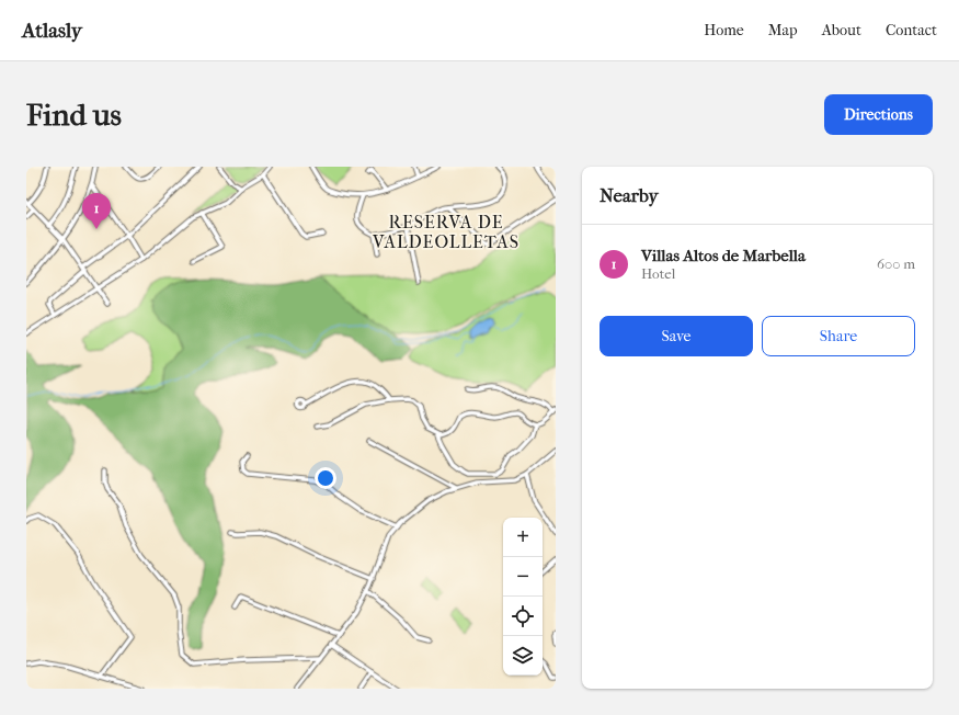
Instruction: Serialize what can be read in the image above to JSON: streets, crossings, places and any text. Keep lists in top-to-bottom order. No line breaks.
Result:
{"districts":["RESERVA DE VALDEOLLETAS"],"page":{"header":"Atlasly","nav":["Home","Map","About","Contact"],"buttons":["Directions",["Save","Share"]],"title":"Find us","heading":"Nearby","pins":"1","list":[{"mark":"1","name":"Villas Altos de Marbella","note":"Hotel","value":"600 m"}],"map_buttons":["+","−"]}}
